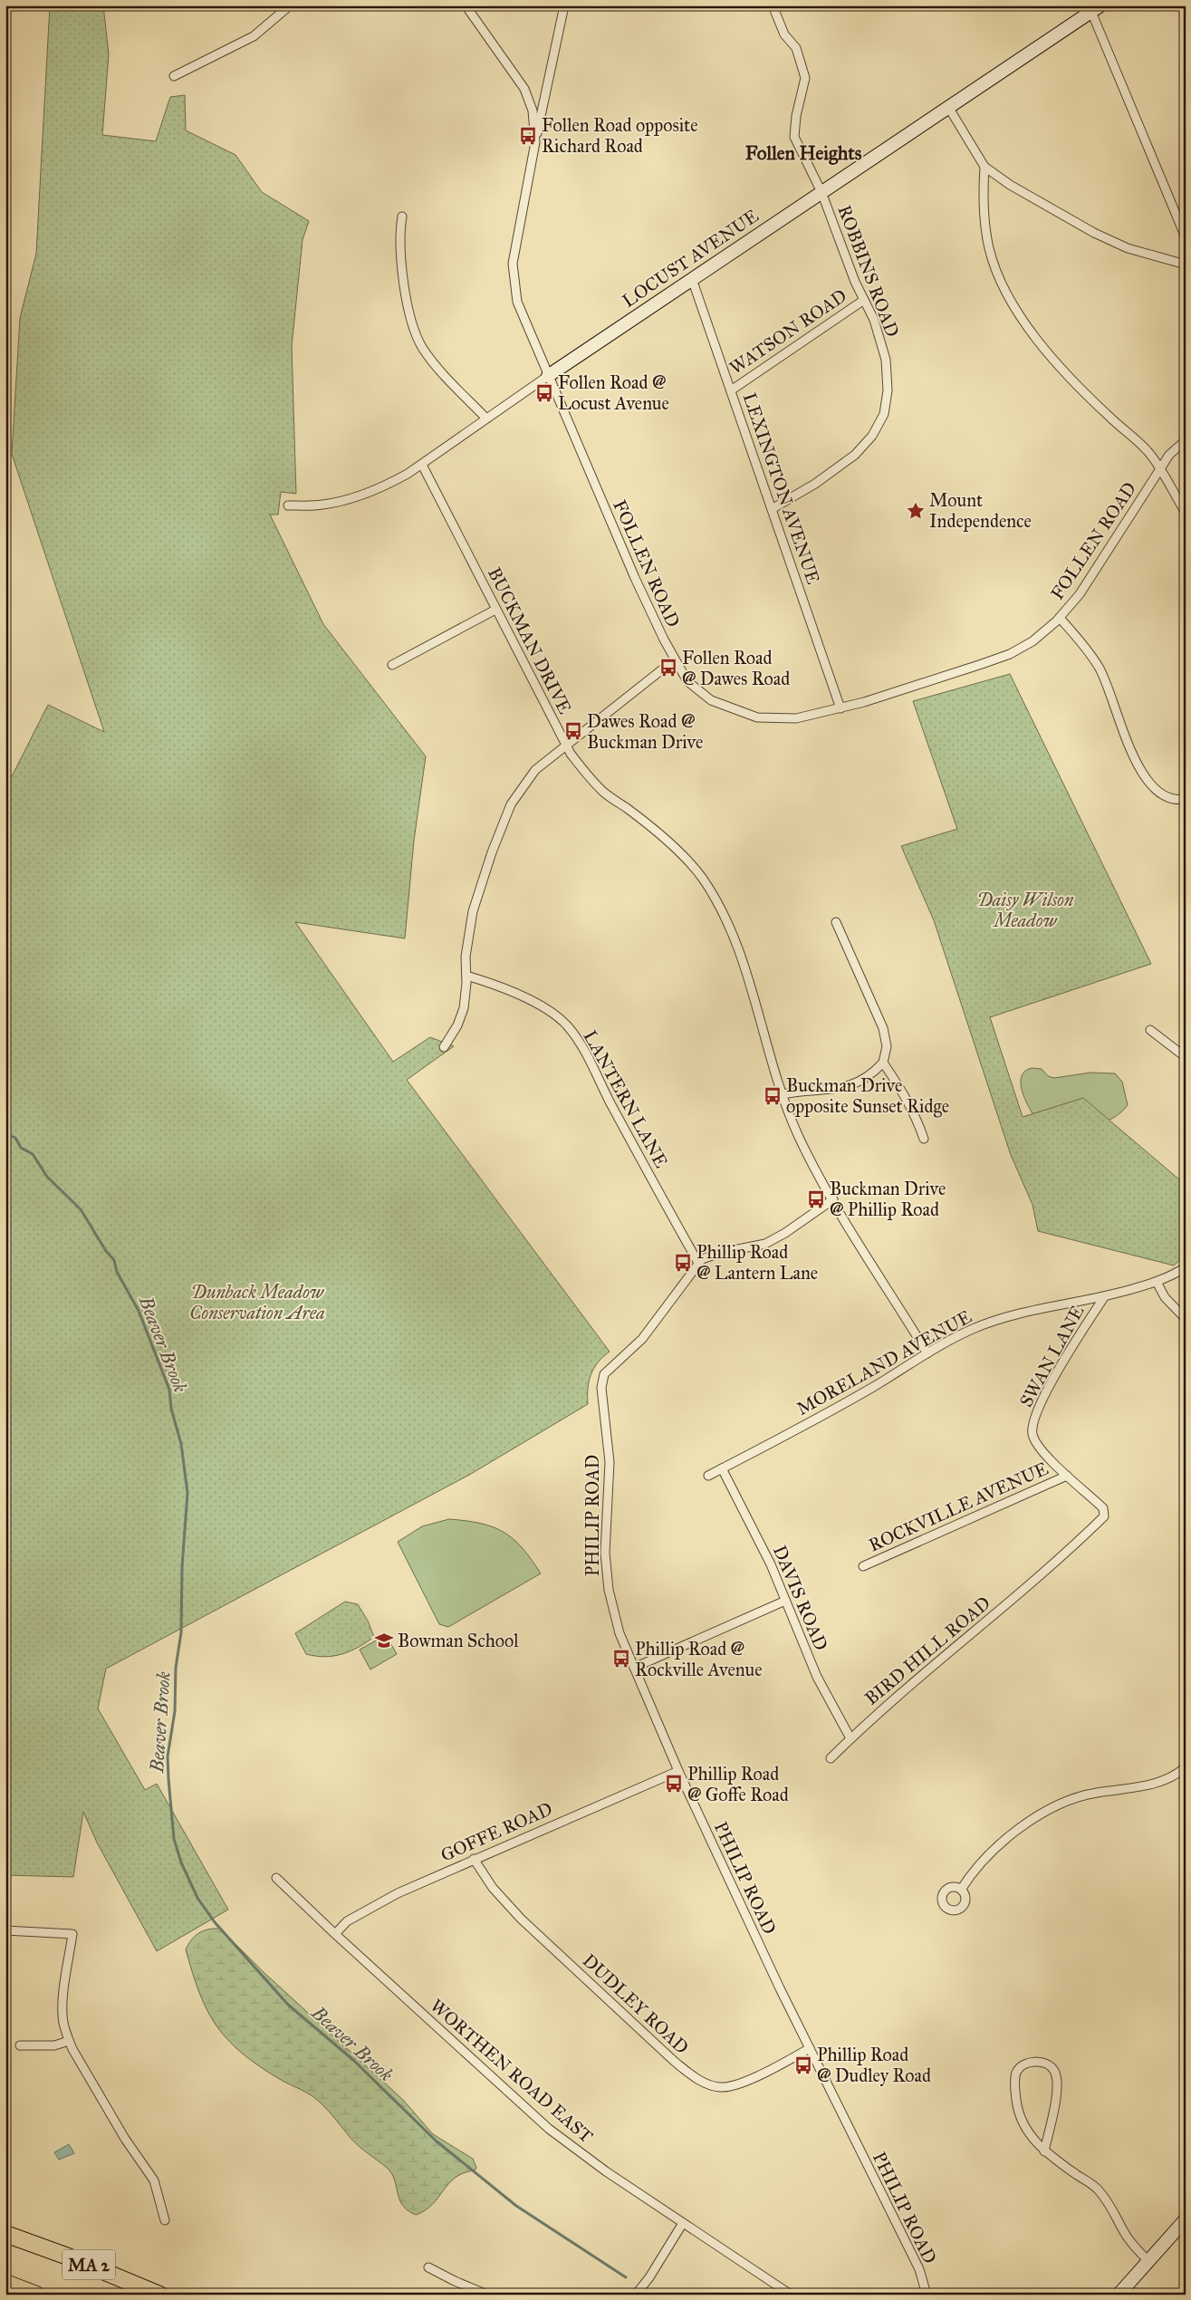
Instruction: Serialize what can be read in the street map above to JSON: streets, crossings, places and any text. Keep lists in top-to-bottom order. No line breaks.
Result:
{"streets":{"highway":["MA 2"],"street":["LOCUST AVENUE","ROBBINS ROAD","WATSON ROAD","LEXINGTON AVENUE","FOLLEN ROAD","BUCKMAN DRIVE","LANTERN LANE","SWAN LANE","MORELAND AVENUE","ROCKVILLE AVENUE","PHILIP ROAD","DAVIS ROAD","BIRD HILL ROAD","GOFFE ROAD","DUDLEY ROAD","WORTHEN ROAD EAST"]},"crossings":[["LOCUST AVENUE","ROBBINS ROAD"],["LOCUST AVENUE","LEXINGTON AVENUE"],["LOCUST AVENUE","FOLLEN ROAD"],["LOCUST AVENUE","BUCKMAN DRIVE"],["ROBBINS ROAD","WATSON ROAD"],["ROBBINS ROAD","LEXINGTON AVENUE"],["WATSON ROAD","LEXINGTON AVENUE"],["LEXINGTON AVENUE","FOLLEN ROAD"],["BUCKMAN DRIVE","MORELAND AVENUE"],["BUCKMAN DRIVE","PHILIP ROAD"],["LANTERN LANE","PHILIP ROAD"],["SWAN LANE","MORELAND AVENUE"],["SWAN LANE","ROCKVILLE AVENUE"],["SWAN LANE","BIRD HILL ROAD"],["MORELAND AVENUE","DAVIS ROAD"],["PHILIP ROAD","GOFFE ROAD"],["PHILIP ROAD","DUDLEY ROAD"],["DAVIS ROAD","BIRD HILL ROAD"],["GOFFE ROAD","DUDLEY ROAD"],["GOFFE ROAD","WORTHEN ROAD EAST"]],"districts":["Follen Heights"],"water":["Beaver Brook"],"parks":["Daisy Wilson Meadow","Dunback Meadow Conservation Area"],"places":{"bus stop":["Follen Road opposite Richard Road","Follen Road @ Locust Avenue","Follen Road @ Dawes Road","Dawes Road @ Buckman Drive","Buckman Drive opposite Sunset Ridge","Buckman Drive @ Phillip Road","Phillip Road @ Lantern Lane","Phillip Road @ Rockville Avenue","Phillip Road @ Goffe Road","Phillip Road @ Dudley Road"],"place":["Mount Independence"],"school or university":["Bowman School"]}}
